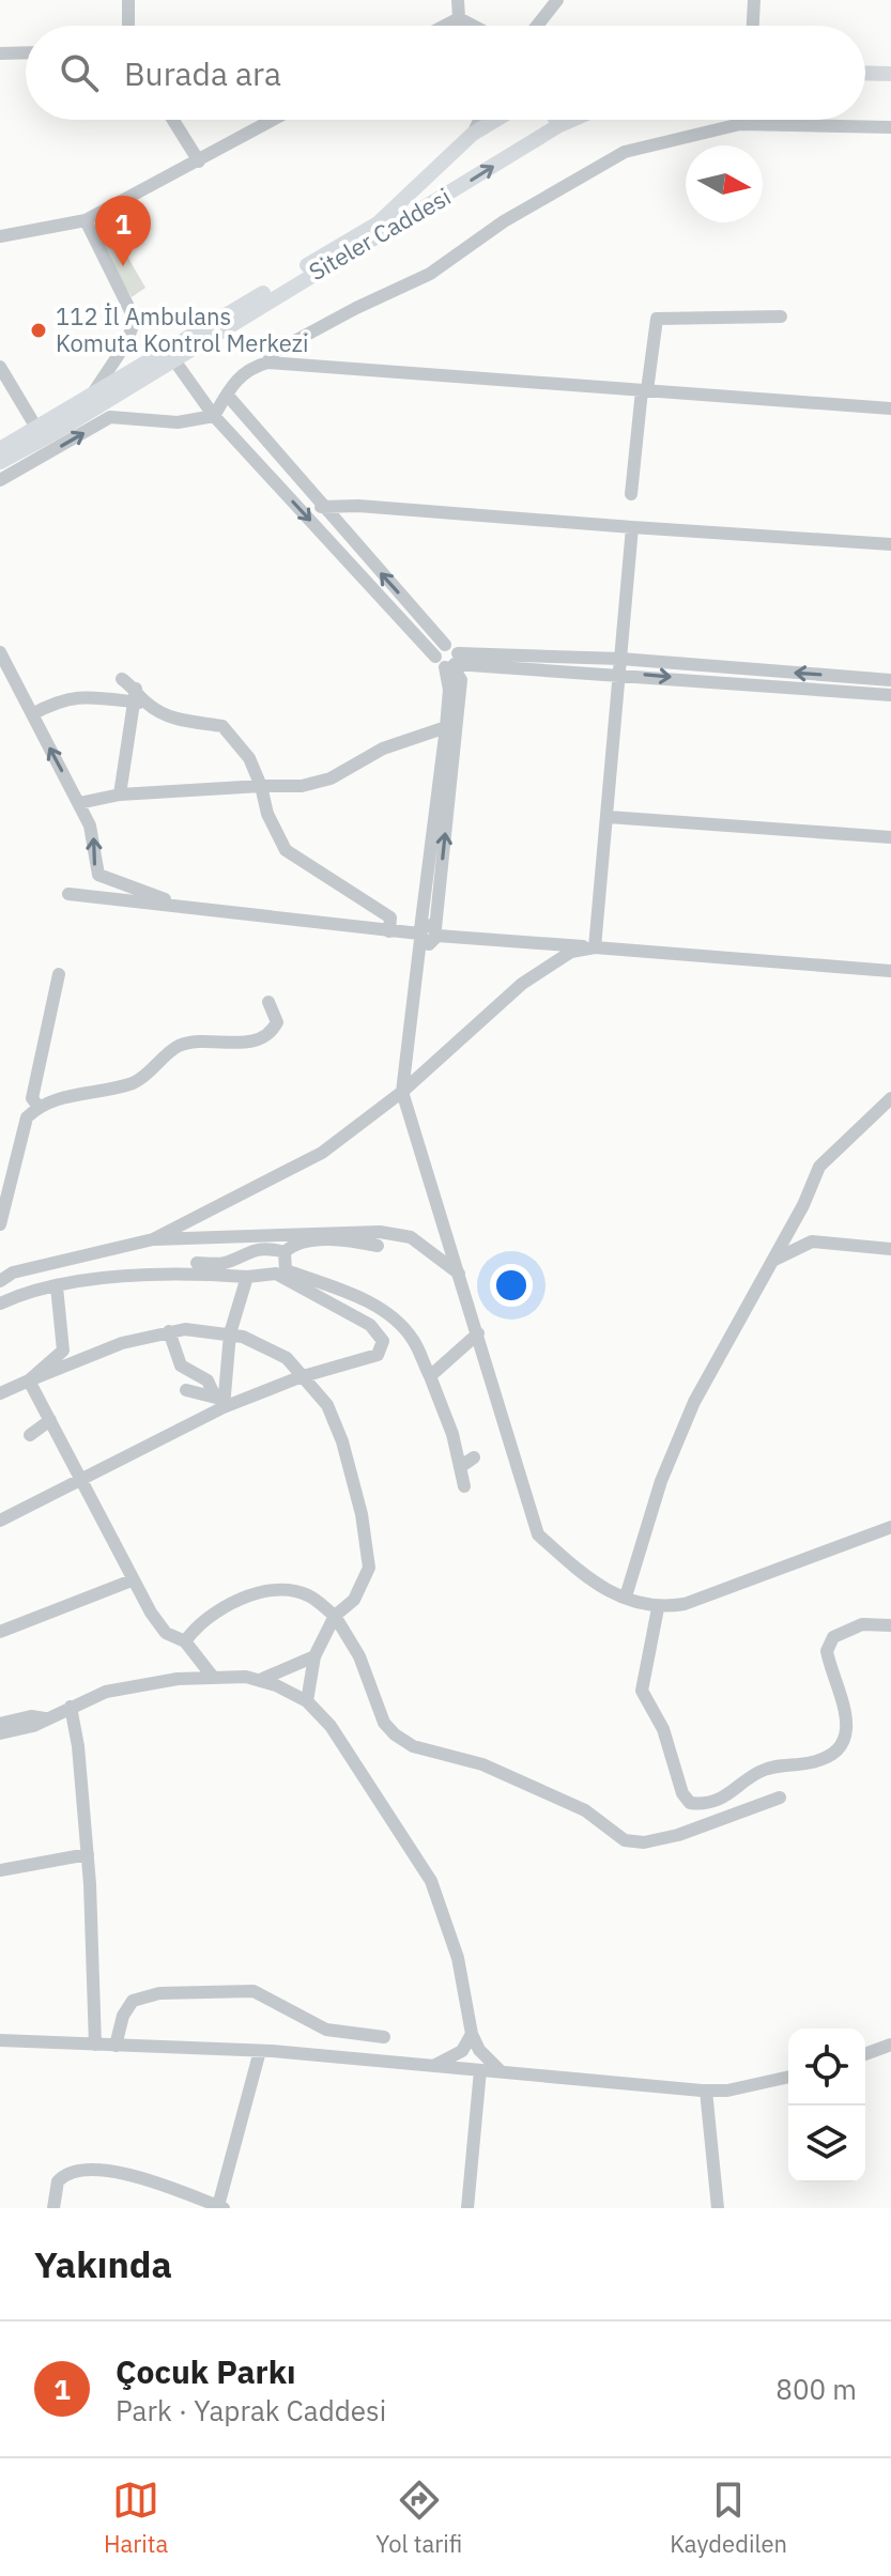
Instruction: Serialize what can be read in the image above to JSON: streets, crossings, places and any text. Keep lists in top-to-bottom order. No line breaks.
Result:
{"streets":{"main road":["Siteler Caddesi"]},"places":["112 İl Ambulans Komuta Kontrol Merkezi"],"north":"right","page":{"search":"Burada ara","pins":"1","heading":"Yakında","list":[{"mark":"1","name":"Çocuk Parkı","note":"Park · Yaprak Caddesi","value":"800 m"}],"nav":["Harita","Yol tarifi","Kaydedilen"]}}
